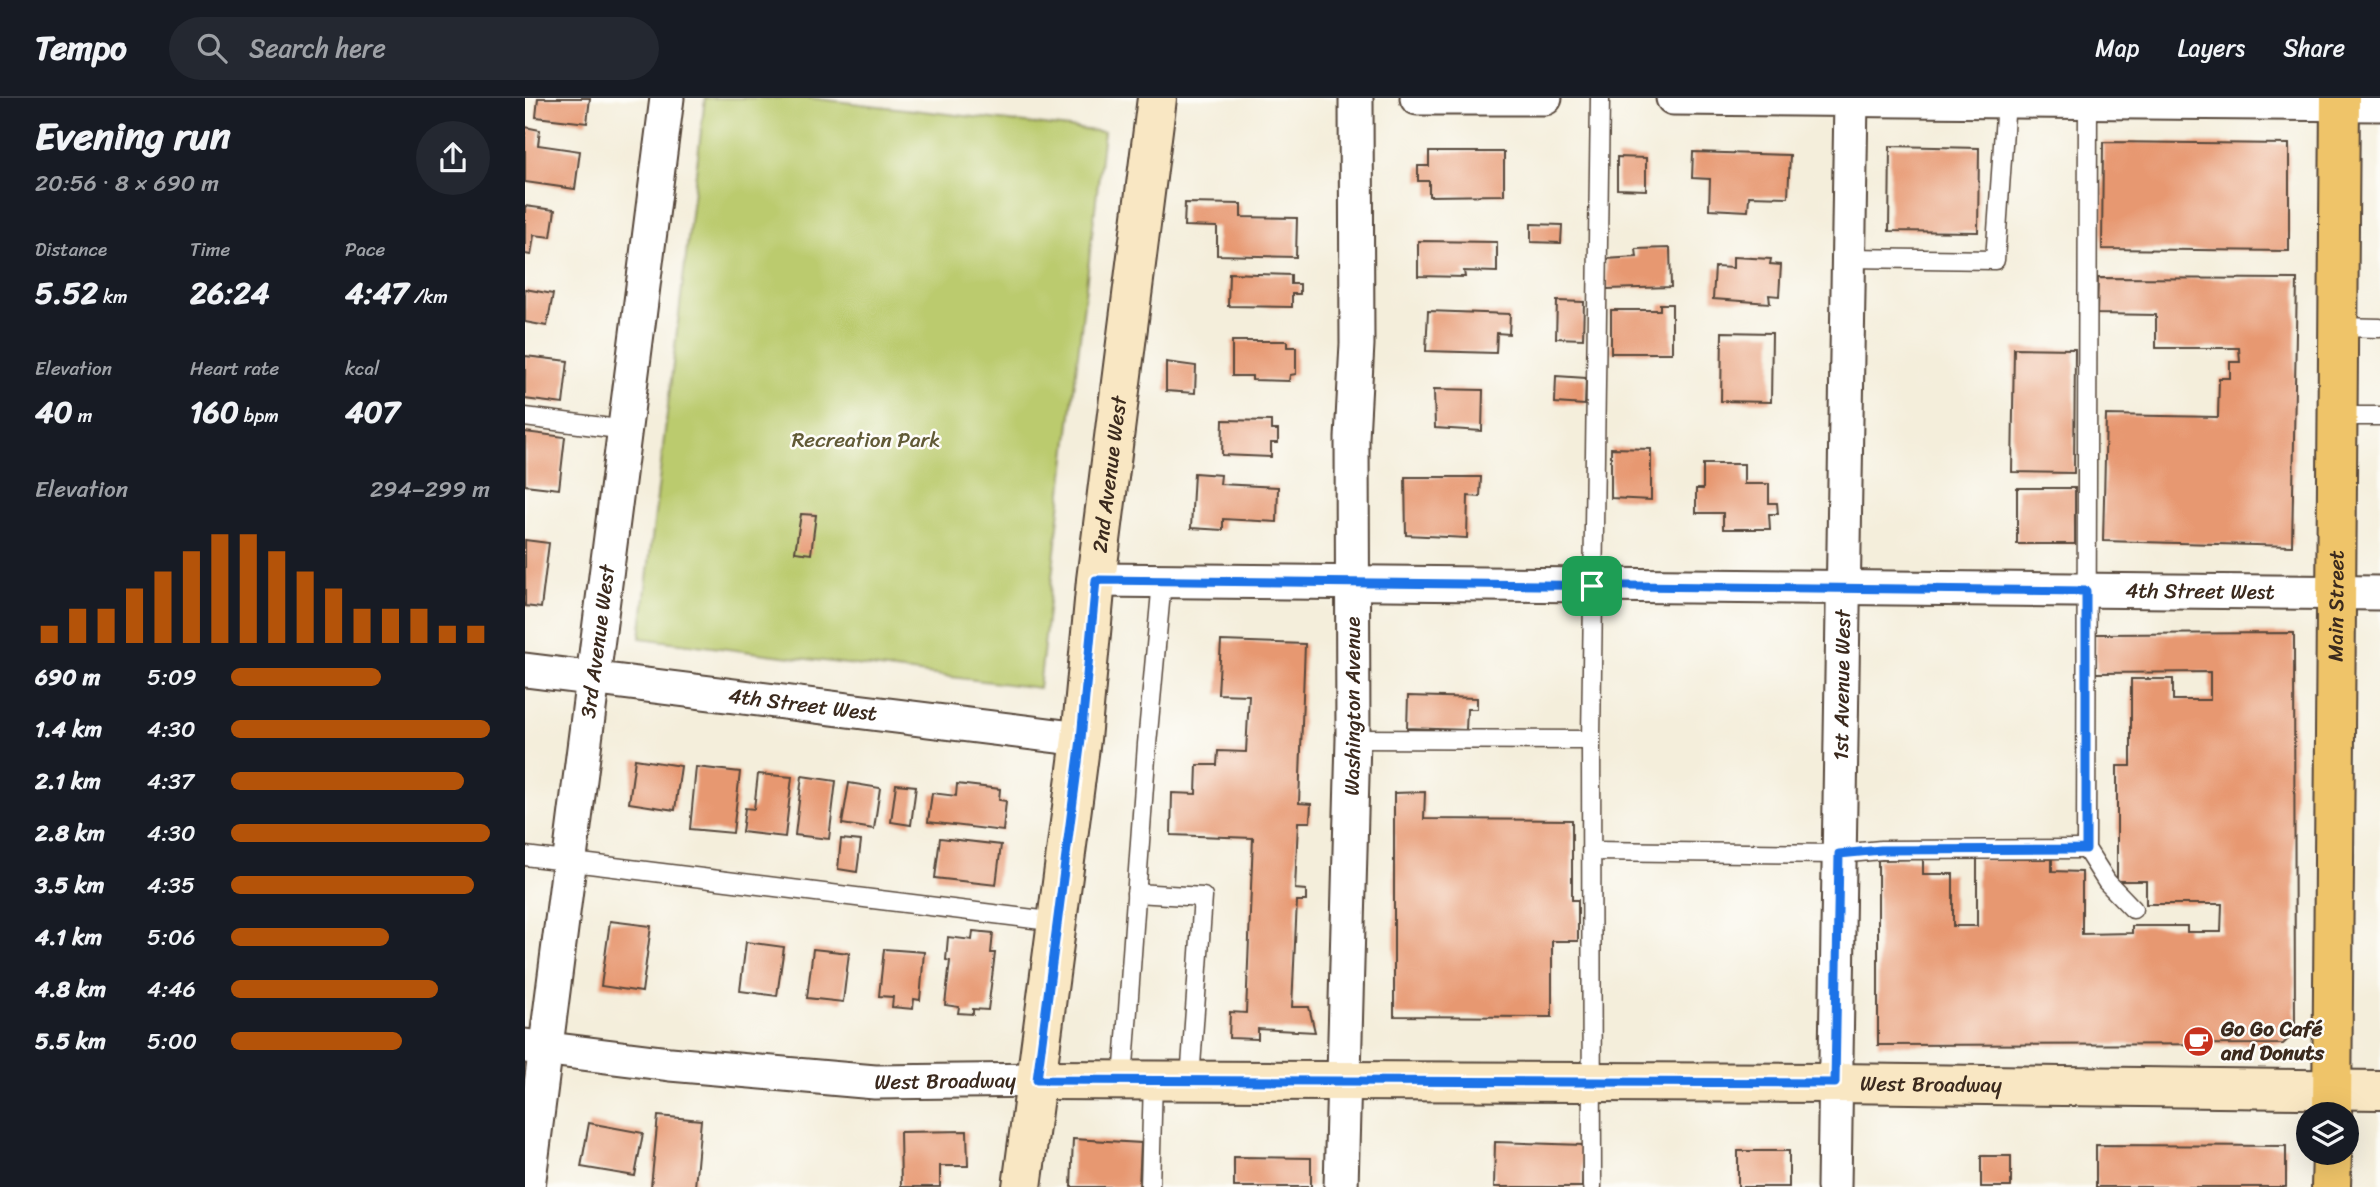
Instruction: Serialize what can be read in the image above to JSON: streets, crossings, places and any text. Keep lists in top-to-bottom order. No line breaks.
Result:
{"streets":{"main road":["2nd Avenue West","Main Street","West Broadway"],"street":["4th Street West","3rd Avenue West","1st Avenue West","Washington Avenue"]},"crossings":[["2nd Avenue West","4th Street West"],["2nd Avenue West","West Broadway"],["4th Street West","Main Street"],["4th Street West","3rd Avenue West"],["4th Street West","1st Avenue West"],["4th Street West","Washington Avenue"],["Main Street","West Broadway"],["3rd Avenue West","West Broadway"],["1st Avenue West","West Broadway"],["Washington Avenue","West Broadway"]],"parks":["Recreation Park"],"places":{"cafe":["Go Go Café and Donuts"]},"page":{"header":"Tempo","search":"Search here","nav":["Map","Layers","Share"],"heading":["Evening run","20:56 · 8 × 690 m"],"stats":[["Distance","5.52 km"],["Time","26:24"],["Pace","4:47 /km"],["Elevation","40 m"],["Heart rate","160 bpm"],["kcal","407"]],"chart":["Elevation","294–299 m"],"list":[{"name":"690 m","note":"5:09"},{"name":"1.4 km","note":"4:30"},{"name":"2.1 km","note":"4:37"},{"name":"2.8 km","note":"4:30"},{"name":"3.5 km","note":"4:35"},{"name":"4.1 km","note":"5:06"},{"name":"4.8 km","note":"4:46"},{"name":"5.5 km","note":"5:00"}]}}
